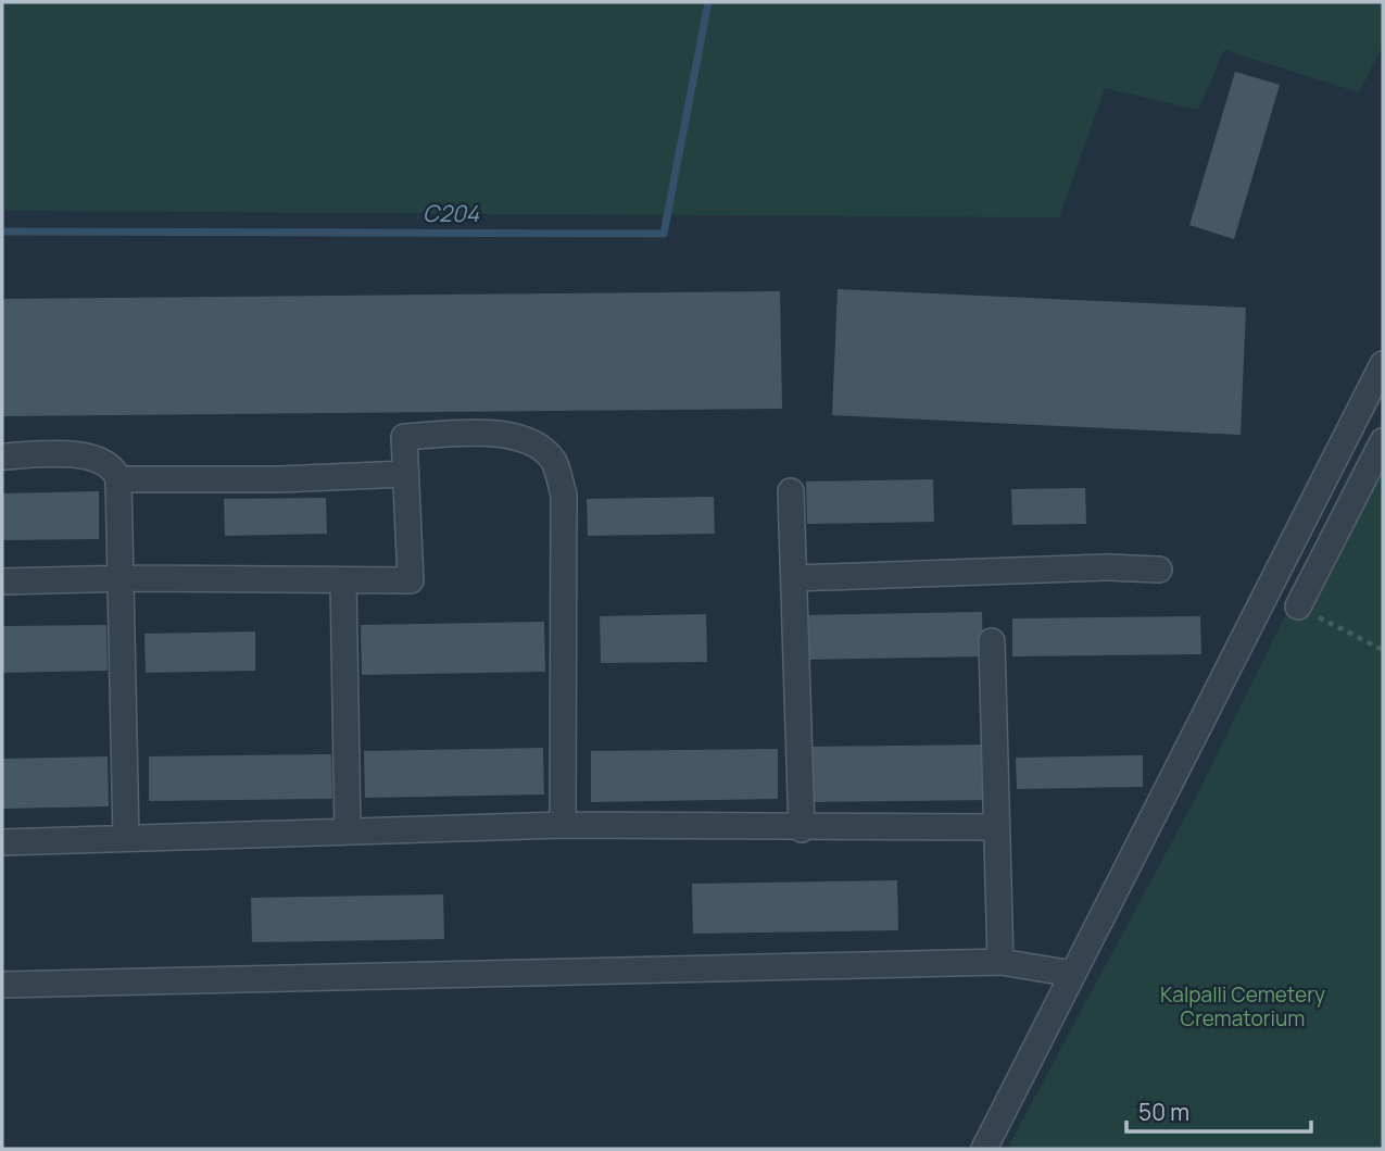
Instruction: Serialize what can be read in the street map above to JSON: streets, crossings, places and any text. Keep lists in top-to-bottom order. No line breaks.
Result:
{"water":["C204"],"parks":["Kalpalli Cemetery Crematorium"],"scale_bar":"50 m"}
